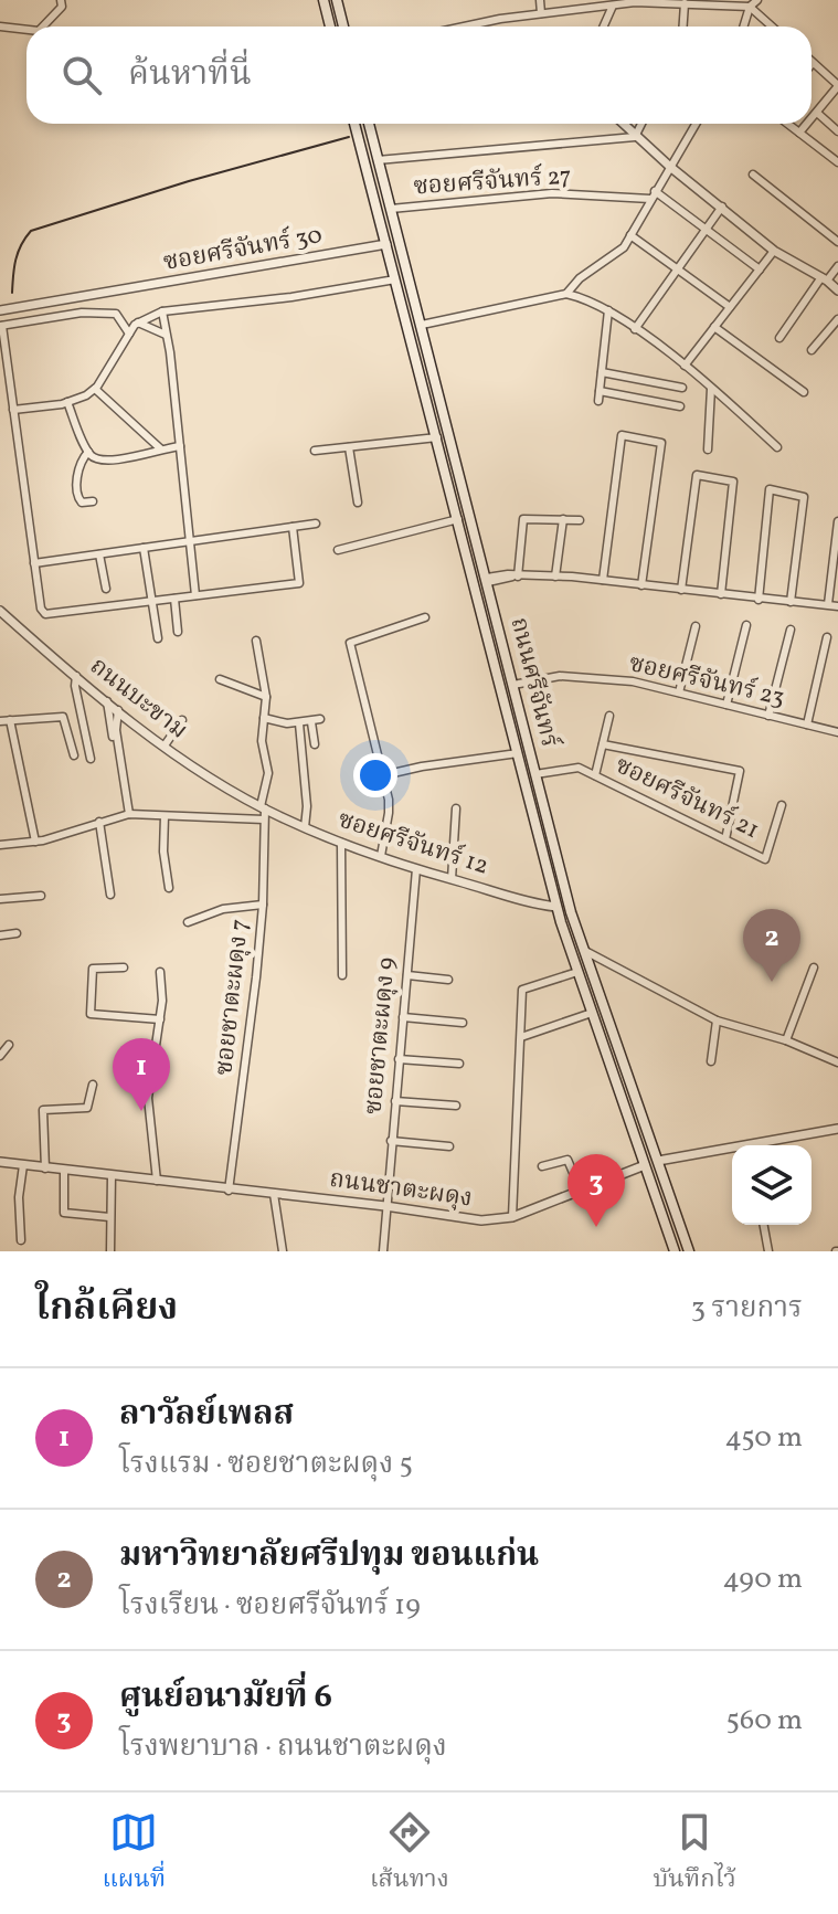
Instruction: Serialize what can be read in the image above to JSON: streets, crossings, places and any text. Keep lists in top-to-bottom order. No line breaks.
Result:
{"streets":{"main road":["ถนนศรีจันทร์","ถนนชาตะผดุง"],"street":["ซอยศรีจันทร์ 27","ซอยศรีจันทร์ 30","ซอยศรีจันทร์ 23","ถนนบะขาม","ซอยศรีจันทร์ 21","ซอยศรีจันทร์ 12","ซอยชาตะผดุง 7","ซอยชาตะผดุง 9"]},"crossings":[["ซอยศรีจันทร์ 27","ถนนศรีจันทร์"],["ซอยศรีจันทร์ 30","ถนนศรีจันทร์"],["ซอยศรีจันทร์ 23","ถนนศรีจันทร์"],["ถนนศรีจันทร์","ซอยศรีจันทร์ 21"],["ถนนศรีจันทร์","ซอยศรีจันทร์ 12"],["ถนนศรีจันทร์","ถนนชาตะผดุง"],["ถนนบะขาม","ซอยศรีจันทร์ 12"],["ถนนบะขาม","ซอยชาตะผดุง 7"],["ซอยศรีจันทร์ 12","ซอยชาตะผดุง 7"],["ซอยศรีจันทร์ 12","ซอยชาตะผดุง 9"],["ซอยชาตะผดุง 7","ถนนชาตะผดุง"],["ซอยชาตะผดุง 9","ถนนชาตะผดุง"]],"page":{"search":"ค้นหาที่นี่","pins":["2","1","3"],"heading":["ใกล้เคียง","3 รายการ"],"list":[{"mark":"1","name":"ลาวัลย์เพลส","note":"โรงแรม · ซอยชาตะผดุง 5","value":"450 m"},{"mark":"2","name":"มหาวิทยาลัยศรีปทุม ขอนแก่น","note":"โรงเรียน · ซอยศรีจันทร์ 19","value":"490 m"},{"mark":"3","name":"ศูนย์อนามัยที่ 6","note":"โรงพยาบาล · ถนนชาตะผดุง","value":"560 m"}],"nav":["แผนที่","เส้นทาง","บันทึกไว้"]}}
